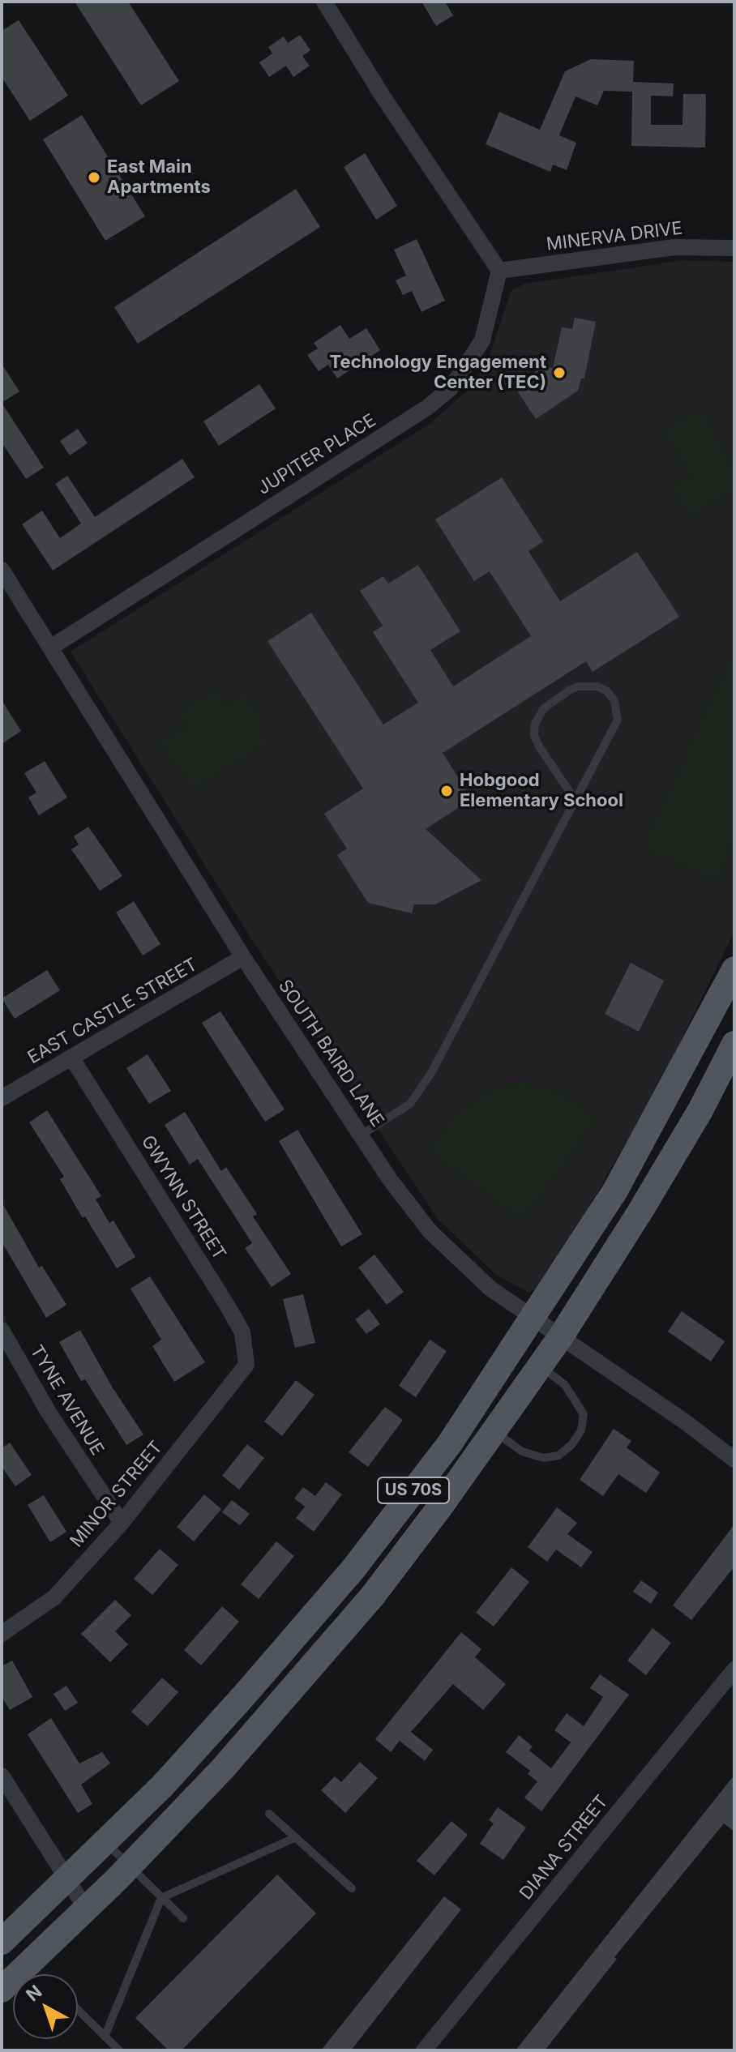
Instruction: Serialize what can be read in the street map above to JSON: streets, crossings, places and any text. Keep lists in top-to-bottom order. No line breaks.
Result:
{"streets":{"main road":["US 70S"],"street":["MINERVA DRIVE","JUPITER PLACE","EAST CASTLE STREET","SOUTH BAIRD LANE","GWYNN STREET","TYNE AVENUE","MINOR STREET","DIANA STREET"]},"crossings":[["MINERVA DRIVE","JUPITER PLACE"],["JUPITER PLACE","SOUTH BAIRD LANE"],["EAST CASTLE STREET","SOUTH BAIRD LANE"],["EAST CASTLE STREET","GWYNN STREET"],["SOUTH BAIRD LANE","US 70S"],["GWYNN STREET","MINOR STREET"],["TYNE AVENUE","MINOR STREET"]],"places":["East Main Apartments","Technology Engagement Center (TEC)","Hobgood Elementary School"],"north":"top left"}
